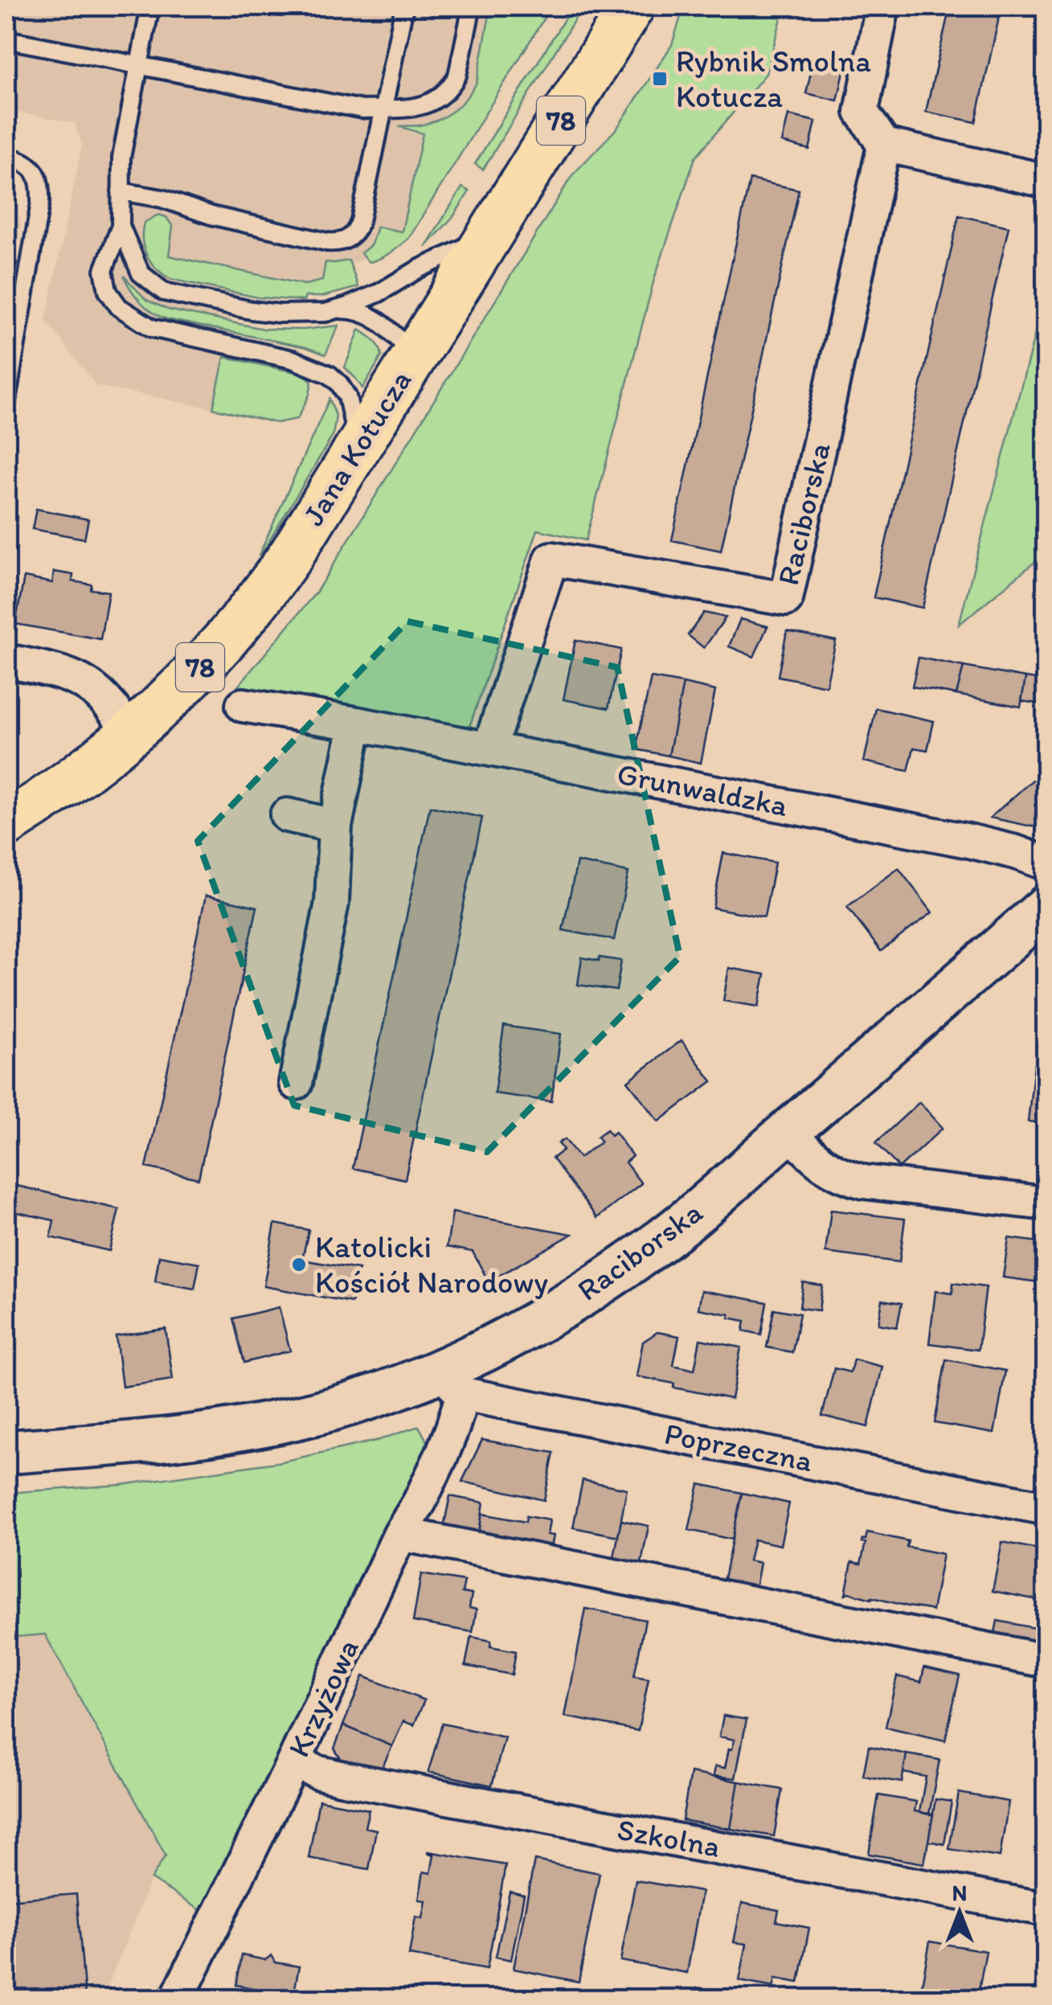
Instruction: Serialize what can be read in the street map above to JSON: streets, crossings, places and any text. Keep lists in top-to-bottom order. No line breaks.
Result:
{"streets":{"main road":["78","Jana Kotucza"],"street":["Raciborska","Grunwaldzka","Poprzeczna","Krzyżowa","Szkolna"]},"crossings":[["Raciborska","Grunwaldzka"],["Raciborska","Poprzeczna"],["Raciborska","Krzyżowa"],["Poprzeczna","Krzyżowa"],["Krzyżowa","Szkolna"]],"places":{"transit":["Rybnik Smolna Kotucza"],"other":["Katolicki Kościół Narodowy"]},"north":"top"}
